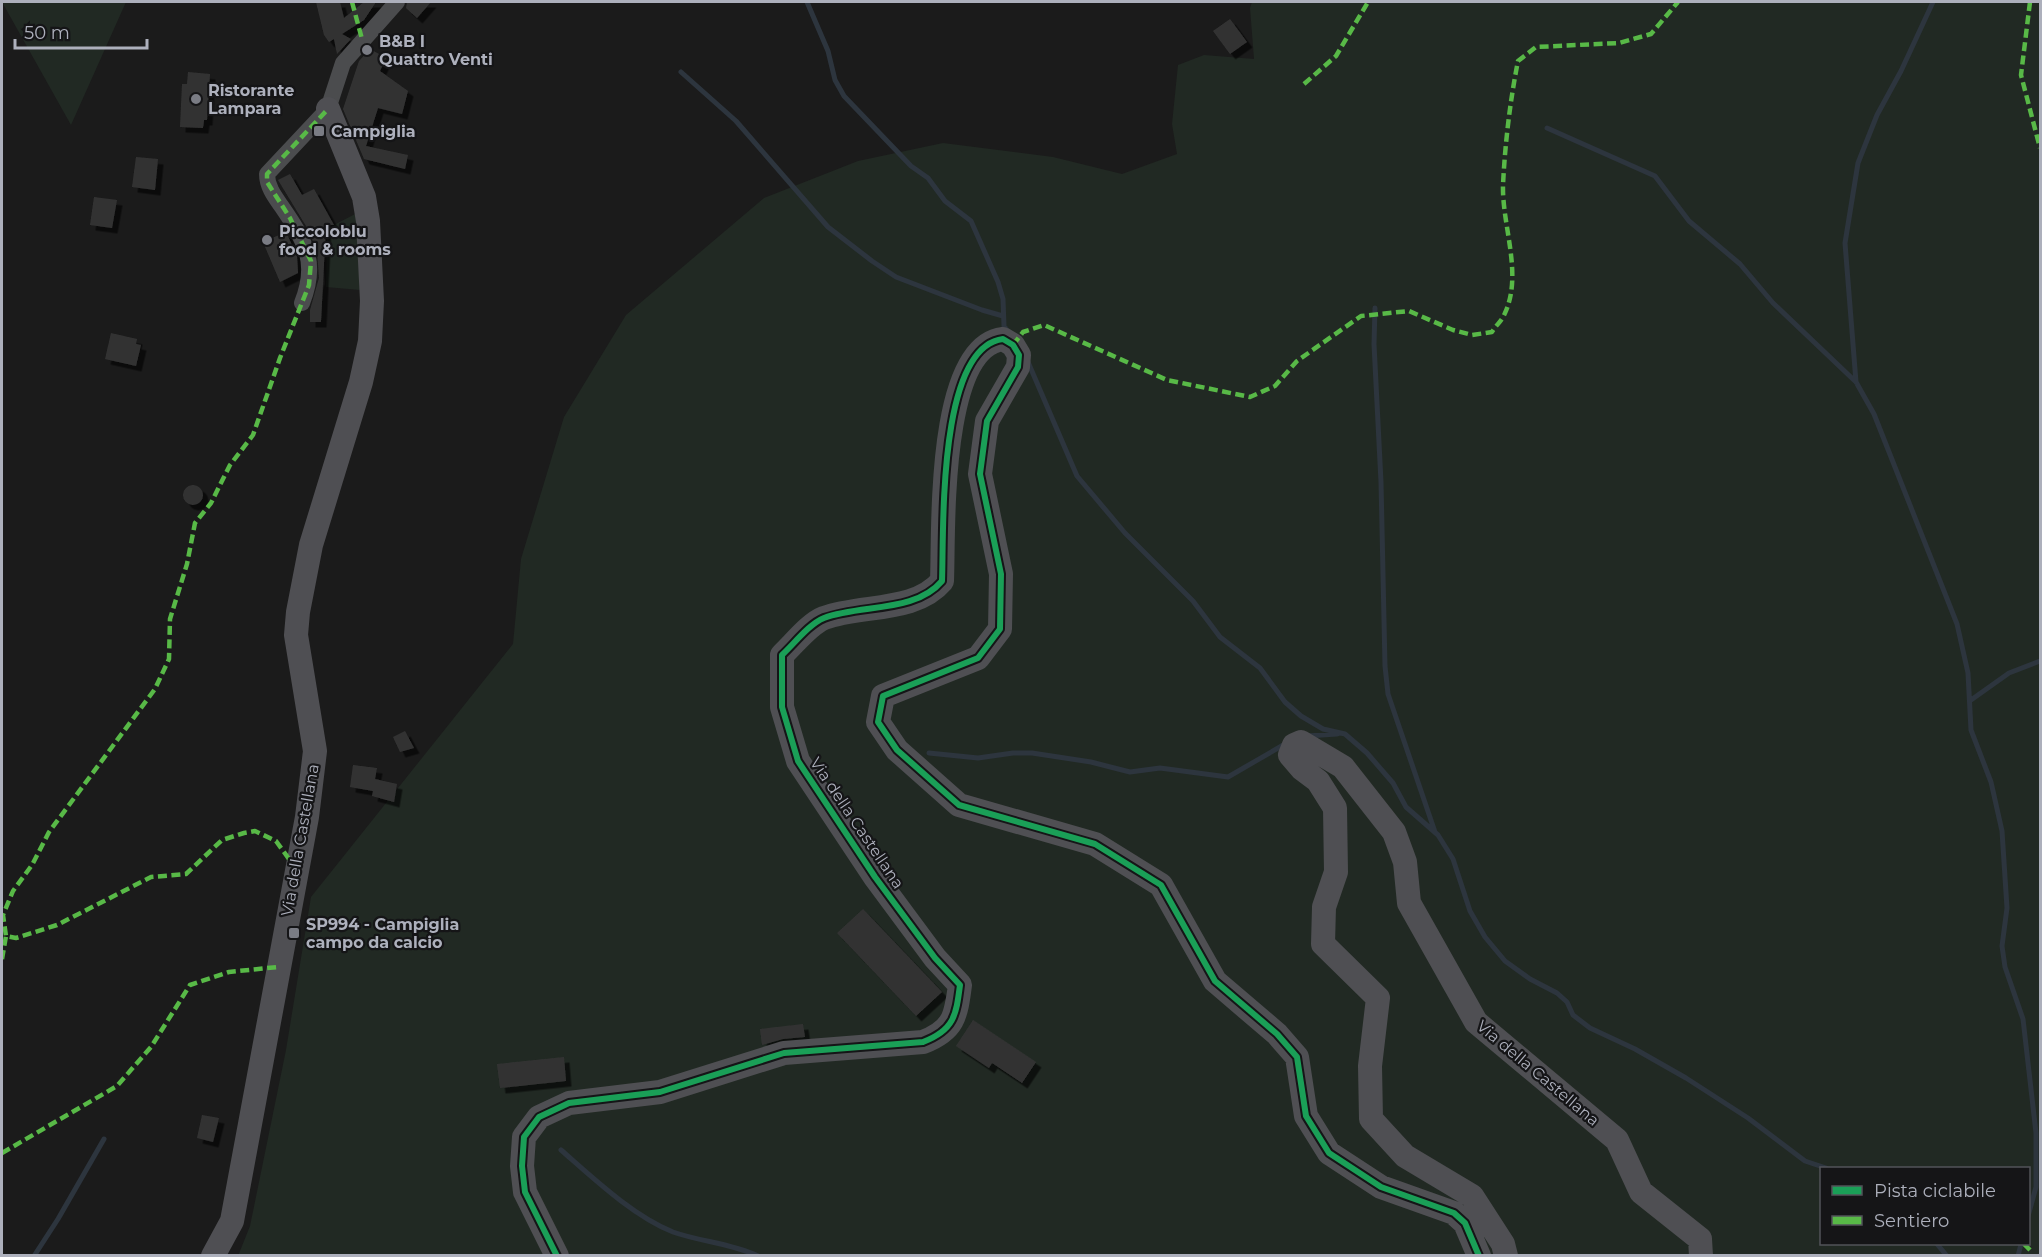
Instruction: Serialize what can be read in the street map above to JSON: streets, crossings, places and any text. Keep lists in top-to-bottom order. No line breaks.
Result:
{"streets":{"street":["Via della Castellana"]},"places":{"other":["B&B I Quattro Venti","Ristorante Lampara","Piccoloblu food & rooms"],"transit":["Campiglia","SP994 - Campiglia campo da calcio"]},"legend":["Pista ciclabile","Sentiero"],"scale_bar":"50 m"}
